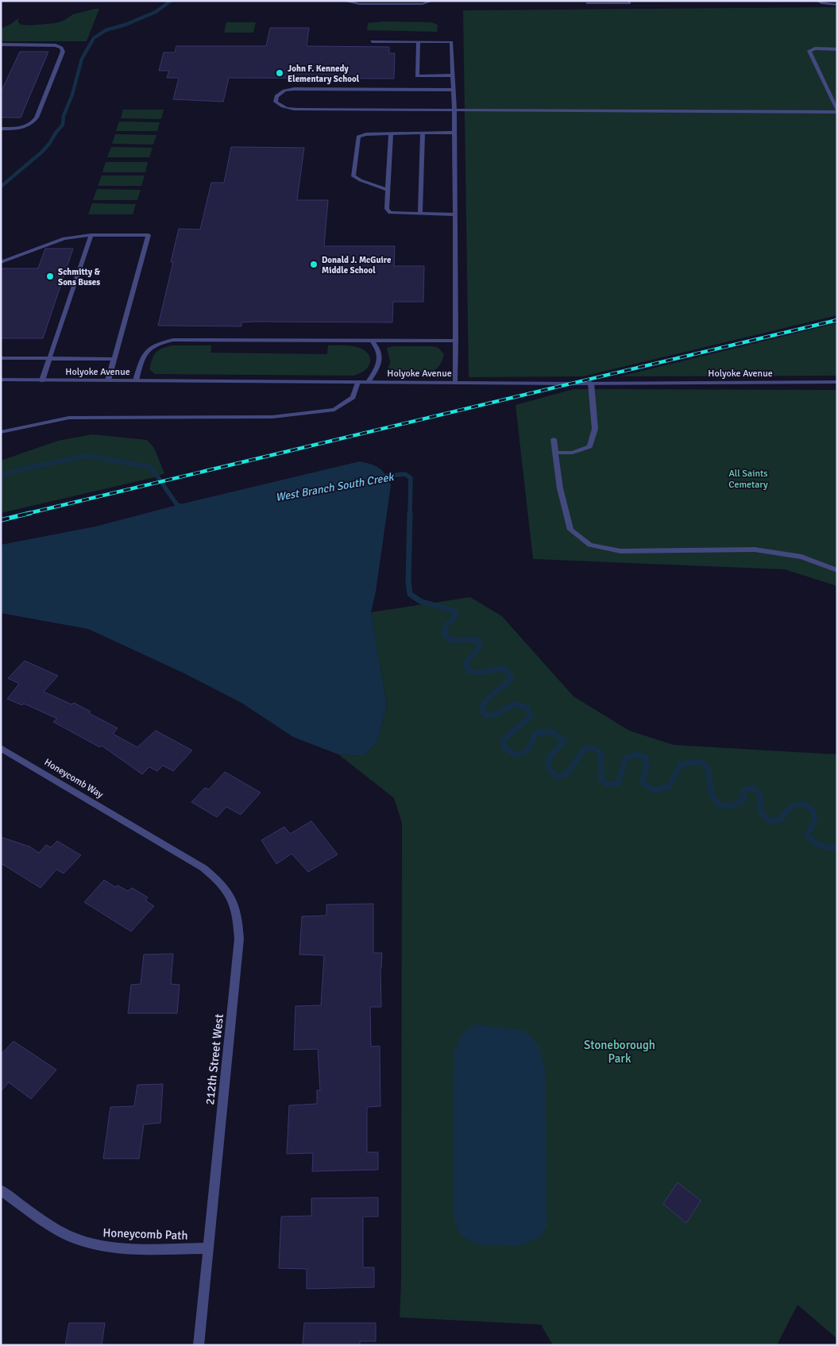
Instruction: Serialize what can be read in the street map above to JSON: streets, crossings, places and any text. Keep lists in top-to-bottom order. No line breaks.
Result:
{"streets":{"street":["Holyoke Avenue","Honeycomb Way","212th Street West","Honeycomb Path"]},"crossings":[["Honeycomb Way","212th Street West"],["212th Street West","Honeycomb Path"]],"water":["West Branch South Creek"],"parks":["All Saints Cemetary","Stoneborough Park"],"places":["John F. Kennedy Elementary School","Donald J. McGuire Middle School","Schmitty & Sons Buses"]}
